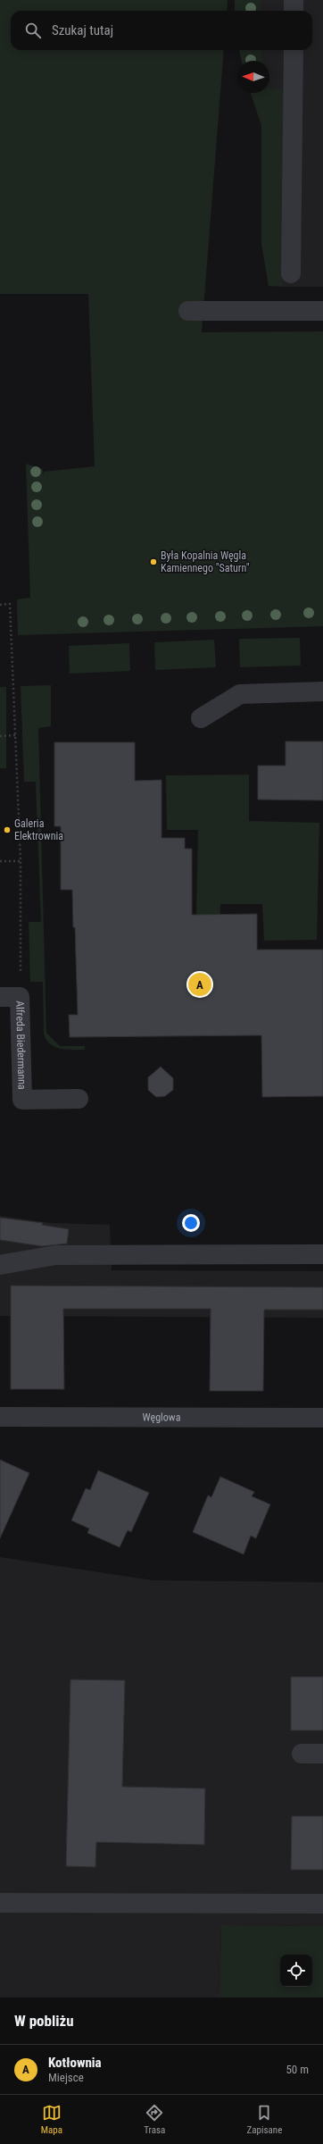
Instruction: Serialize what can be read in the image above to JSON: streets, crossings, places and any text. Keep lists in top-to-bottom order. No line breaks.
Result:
{"streets":{"street":["Alfreda Biedermanna","Węglowa"]},"places":["Była Kopalnia Węgla Kamiennego \"Saturn\"","Galeria Elektrownia"],"north":"left","page":{"search":"Szukaj tutaj","pins":"A","heading":"W pobliżu","list":[{"mark":"A","name":"Kotłownia","note":"Miejsce","value":"50 m"}],"nav":["Mapa","Trasa","Zapisane"]}}
